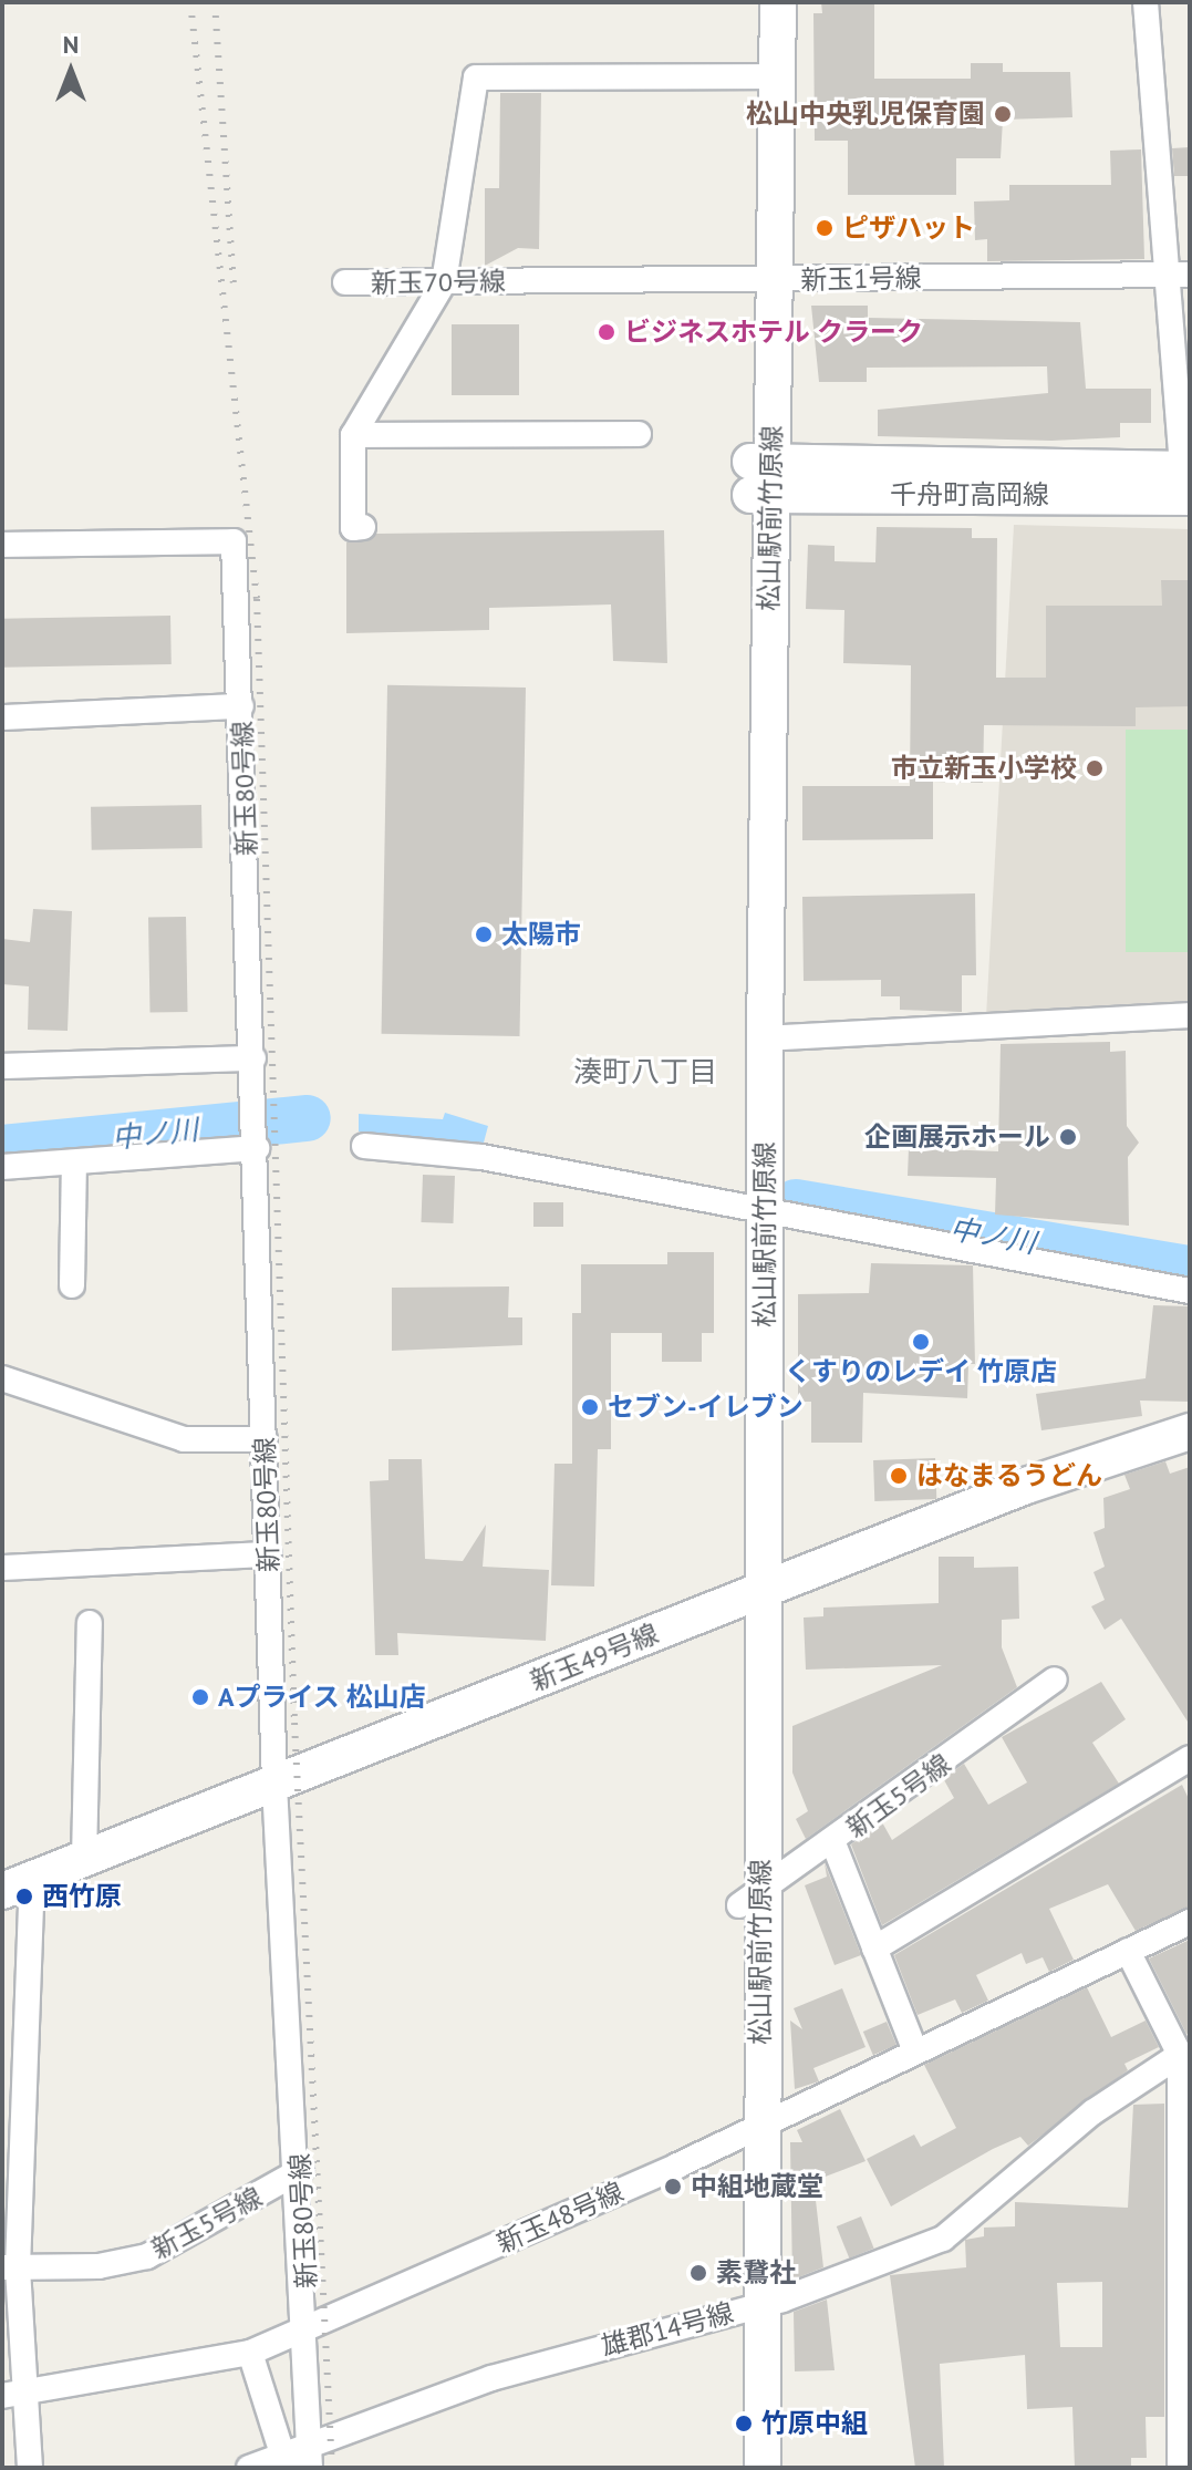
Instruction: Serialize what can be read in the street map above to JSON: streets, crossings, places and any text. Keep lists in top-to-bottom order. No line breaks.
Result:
{"streets":{"street":["新玉1号線","新玉70号線","千舟町高岡線","松山駅前竹原線","新玉80号線","新玉49号線","新玉5号線","新玉48号線","雄郡14号線"]},"crossings":[["新玉1号線","新玉70号線"],["新玉1号線","松山駅前竹原線"],["千舟町高岡線","松山駅前竹原線"],["松山駅前竹原線","新玉49号線"],["松山駅前竹原線","新玉5号線"],["松山駅前竹原線","新玉48号線"],["松山駅前竹原線","雄郡14号線"],["新玉80号線","新玉49号線"],["新玉80号線","新玉5号線"],["新玉80号線","新玉48号線"],["新玉80号線","雄郡14号線"]],"districts":["湊町八丁目"],"water":["中ノ川"],"places":["松山中央乳児保育園","ピザハット","ビジネスホテル クラーク","市立新玉小学校","太陽市","企画展示ホール","くすりのレデイ 竹原店","セブン-イレブン","はなまるうどん","Aプライス 松山店","西竹原","中組地蔵堂","素鵞社","竹原中組"],"north":"top"}
